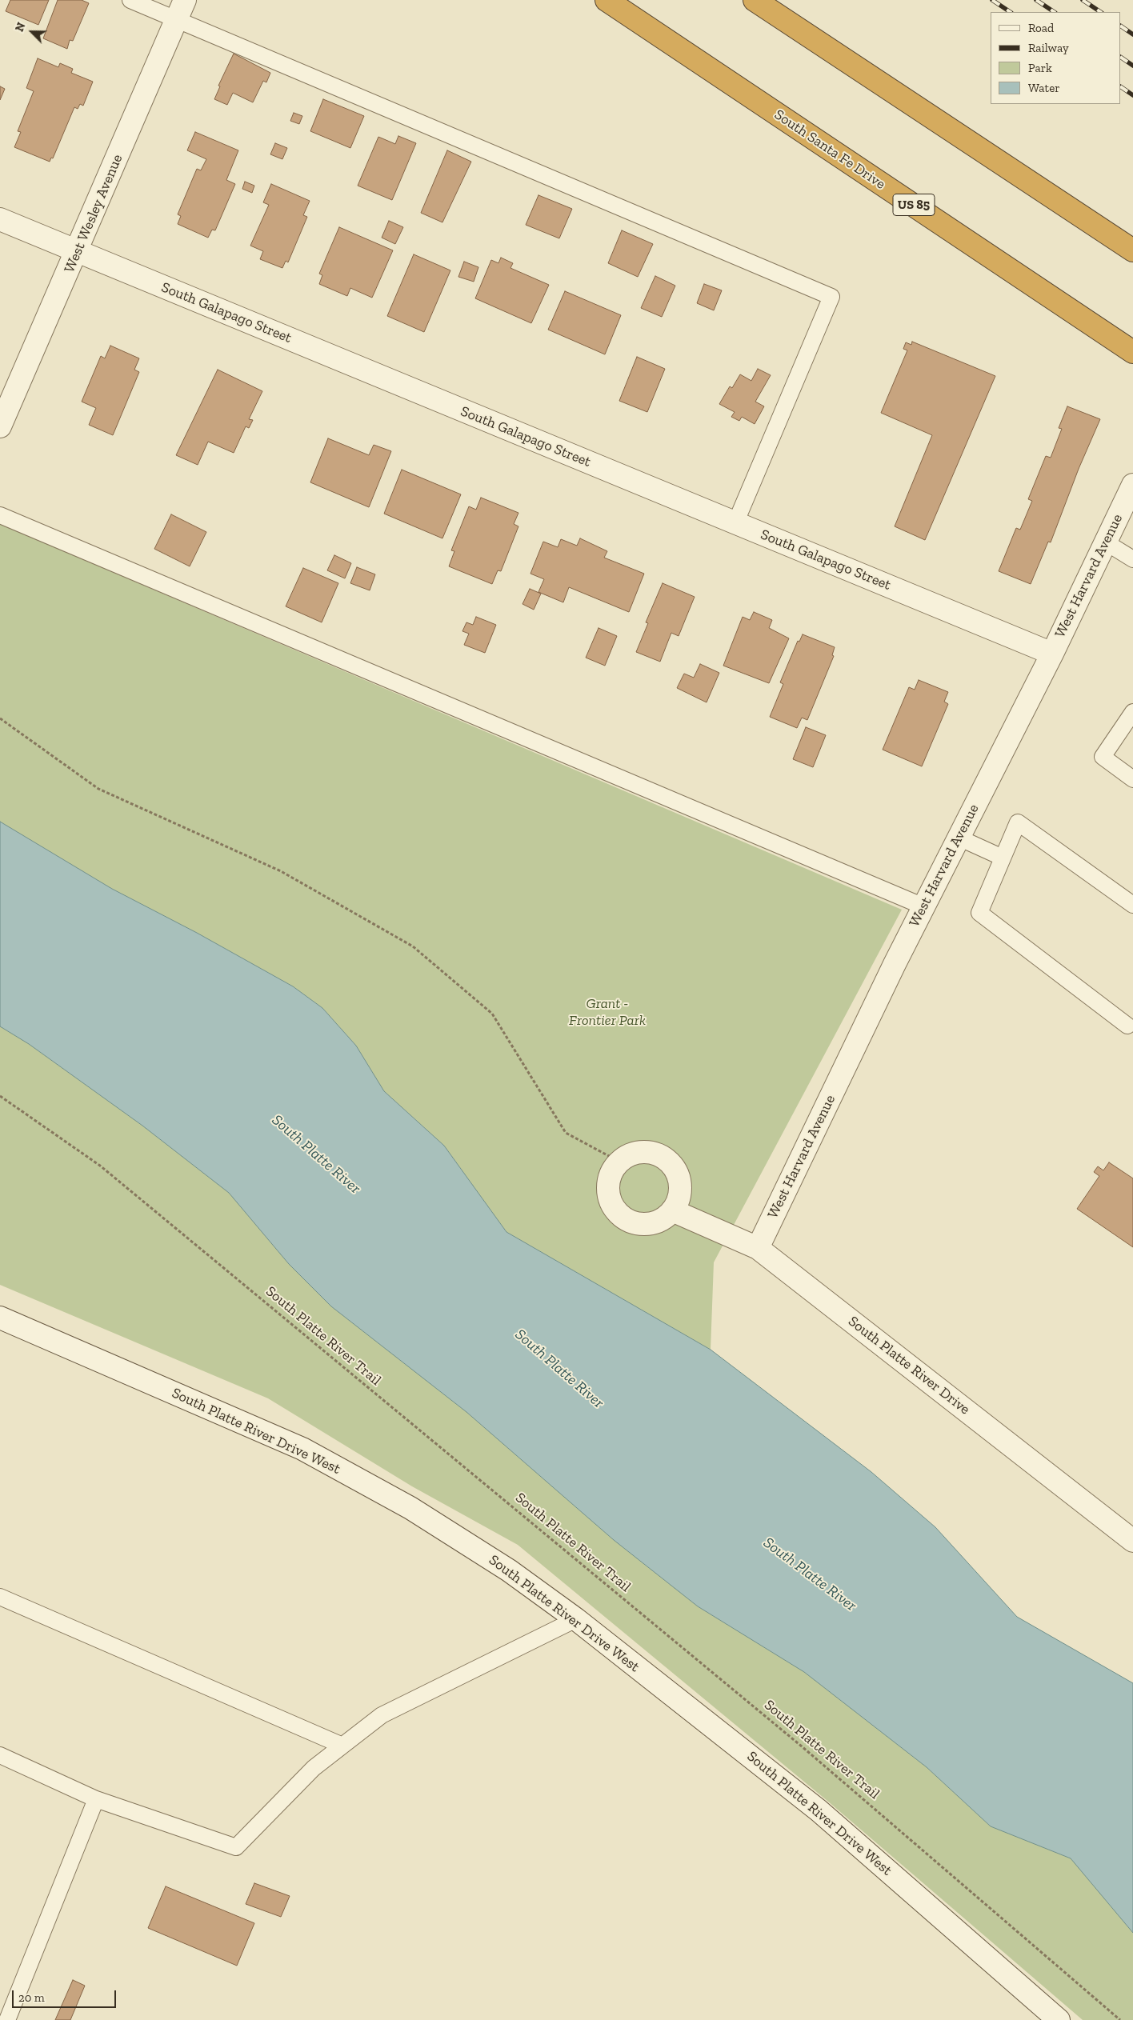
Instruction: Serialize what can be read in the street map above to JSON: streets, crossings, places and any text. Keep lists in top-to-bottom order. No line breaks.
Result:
{"streets":{"highway":["South Santa Fe Drive","US 85"],"street":["West Wesley Avenue","South Galapago Street","West Harvard Avenue","South Platte River Drive","South Platte River Drive West"],"path":["South Platte River Trail"]},"crossings":[["West Wesley Avenue","South Galapago Street"],["South Galapago Street","West Harvard Avenue"],["West Harvard Avenue","South Platte River Drive"]],"water":["South Platte River"],"parks":["Grant - Frontier Park"],"legend":["Road","Railway","Park","Water"],"scale_bar":"20 m","north":"top left"}
